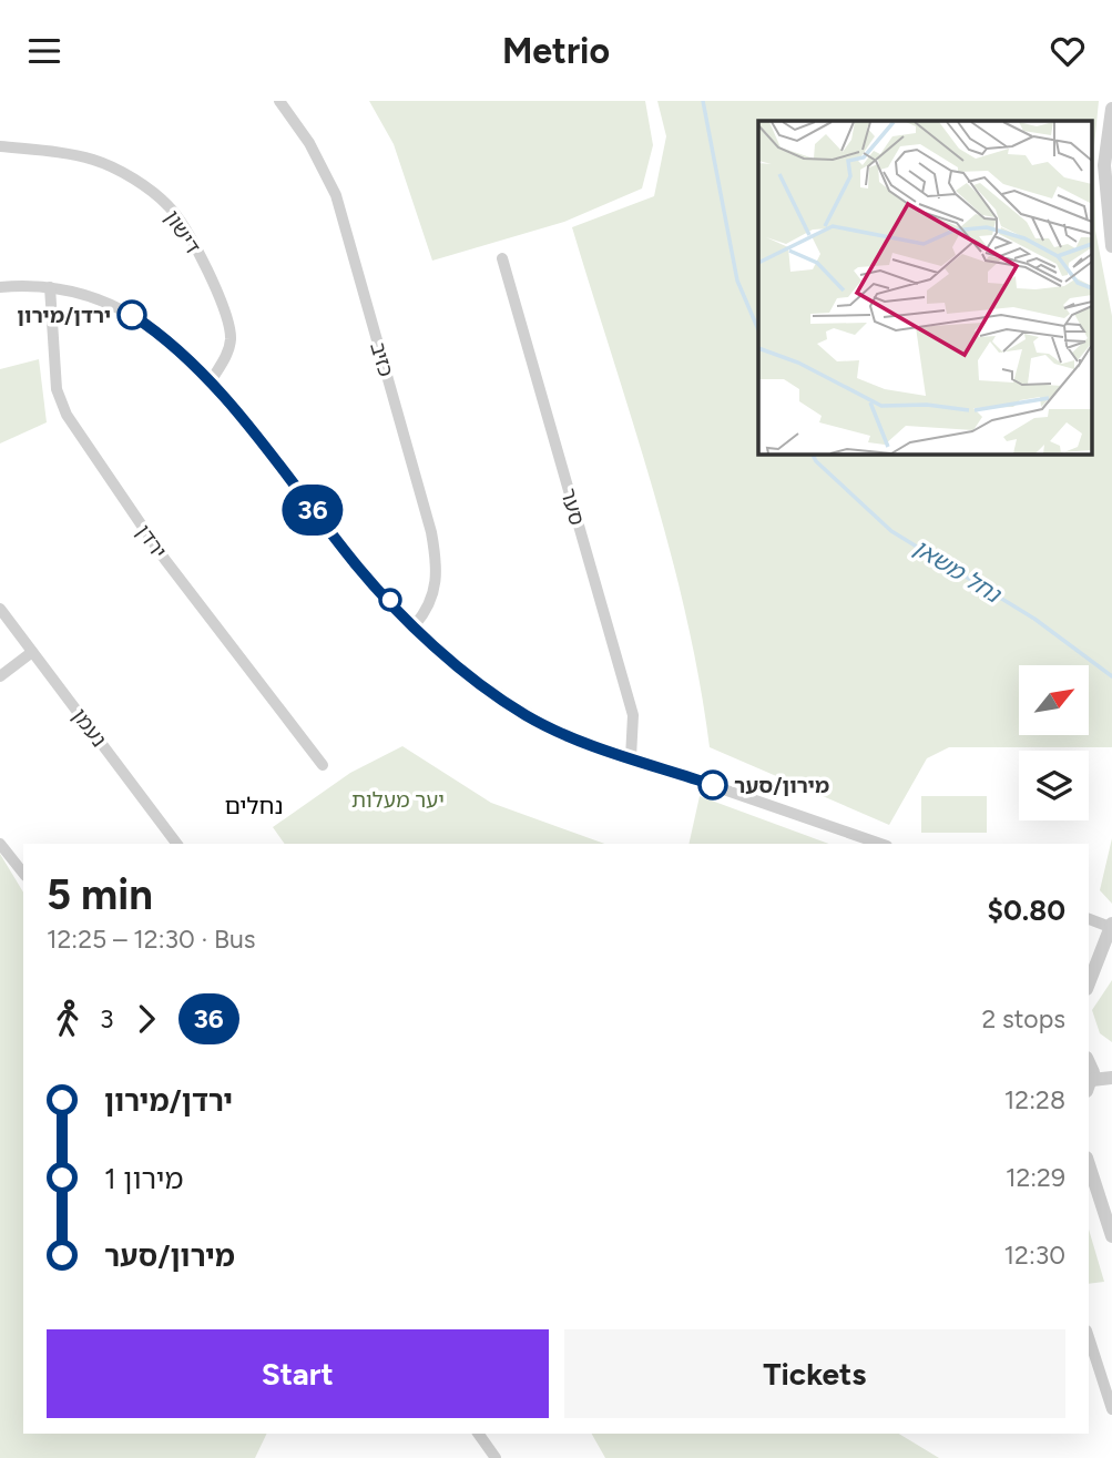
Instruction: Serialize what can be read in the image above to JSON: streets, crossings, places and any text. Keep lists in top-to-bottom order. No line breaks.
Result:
{"streets":{"street":["דישון","כזיב","סער","ירדן","נעמן"]},"districts":["נחלים"],"water":["נחל משאן"],"parks":["יער מעלות"],"places":["ירדן/מירון","מירון/סער"],"lines":["bus line 36"],"north":"top right","page":{"header":"Metrio","on_map":"36","heading":["5 min","12:25 – 12:30 · Bus","$0.80"],"legs":["3","36","2 stops"],"list":[{"name":"ירדן/מירון","value":"12:28"},{"name":"מירון 1","value":"12:29"},{"name":"מירון/סער","value":"12:30"}],"buttons":["Start","Tickets"]}}
